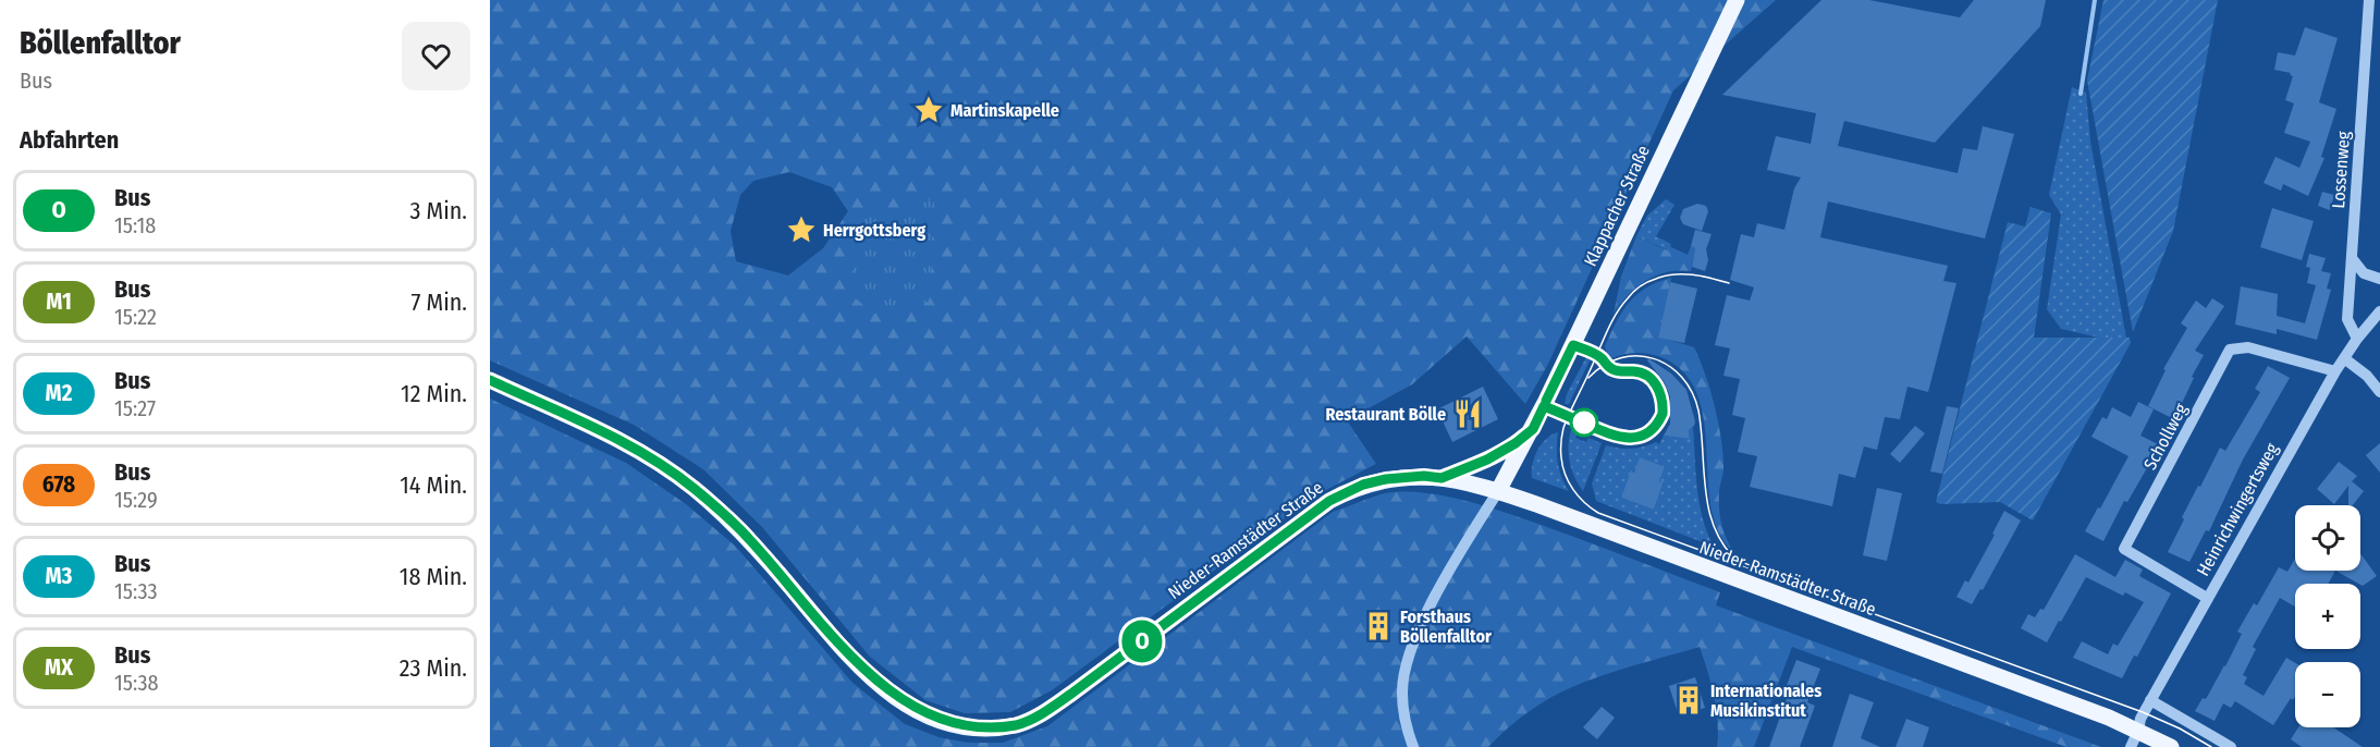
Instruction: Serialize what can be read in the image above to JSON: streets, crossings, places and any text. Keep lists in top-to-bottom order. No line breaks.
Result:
{"streets":{"main road":["Klappacher Straße","Nieder-Ramstädter Straße"],"street":["Lossenweg","Schollweg","Heinrichwingertsweg"]},"crossings":[["Lossenweg","Heinrichwingertsweg"],["Klappacher Straße","Nieder-Ramstädter Straße"],["Schollweg","Heinrichwingertsweg"],["Heinrichwingertsweg","Nieder-Ramstädter Straße"]],"places":{"place":["Martinskapelle","Herrgottsberg"],"restaurant":["Restaurant Bölle"],"building":["Forsthaus Böllenfalltor","Internationales Musikinstitut"]},"lines":["bus line O"],"page":{"heading":[["Böllenfalltor","Bus"],"Abfahrten"],"on_map":"O","list":[{"mark":"O","name":"Bus","note":"15:18","value":"3 Min."},{"mark":"M1","name":"Bus","note":"15:22","value":"7 Min."},{"mark":"M2","name":"Bus","note":"15:27","value":"12 Min."},{"mark":"678","name":"Bus","note":"15:29","value":"14 Min."},{"mark":"M3","name":"Bus","note":"15:33","value":"18 Min."},{"mark":"MX","name":"Bus","note":"15:38","value":"23 Min."}],"map_buttons":["+","−"]}}
